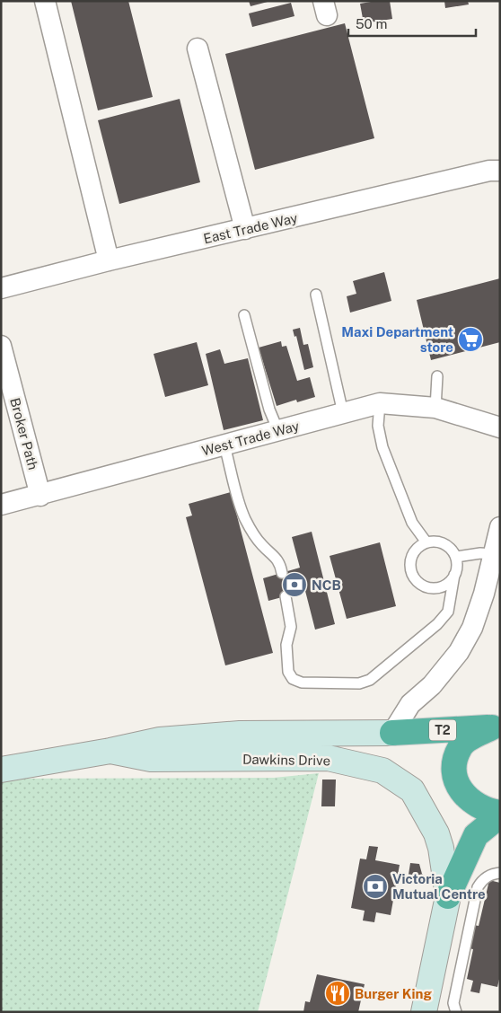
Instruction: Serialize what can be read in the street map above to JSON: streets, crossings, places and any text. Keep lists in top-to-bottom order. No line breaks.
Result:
{"streets":{"highway":["T2"],"main road":["Dawkins Drive"],"street":["East Trade Way","Broker Path","West Trade Way"]},"crossings":[["Broker Path","West Trade Way"],["T2","Dawkins Drive"]],"places":{"supermarket":["Maxi Department store"],"bank":["NCB","Victoria Mutual Centre"],"restaurant":["Burger King"]},"scale_bar":"50 m"}
